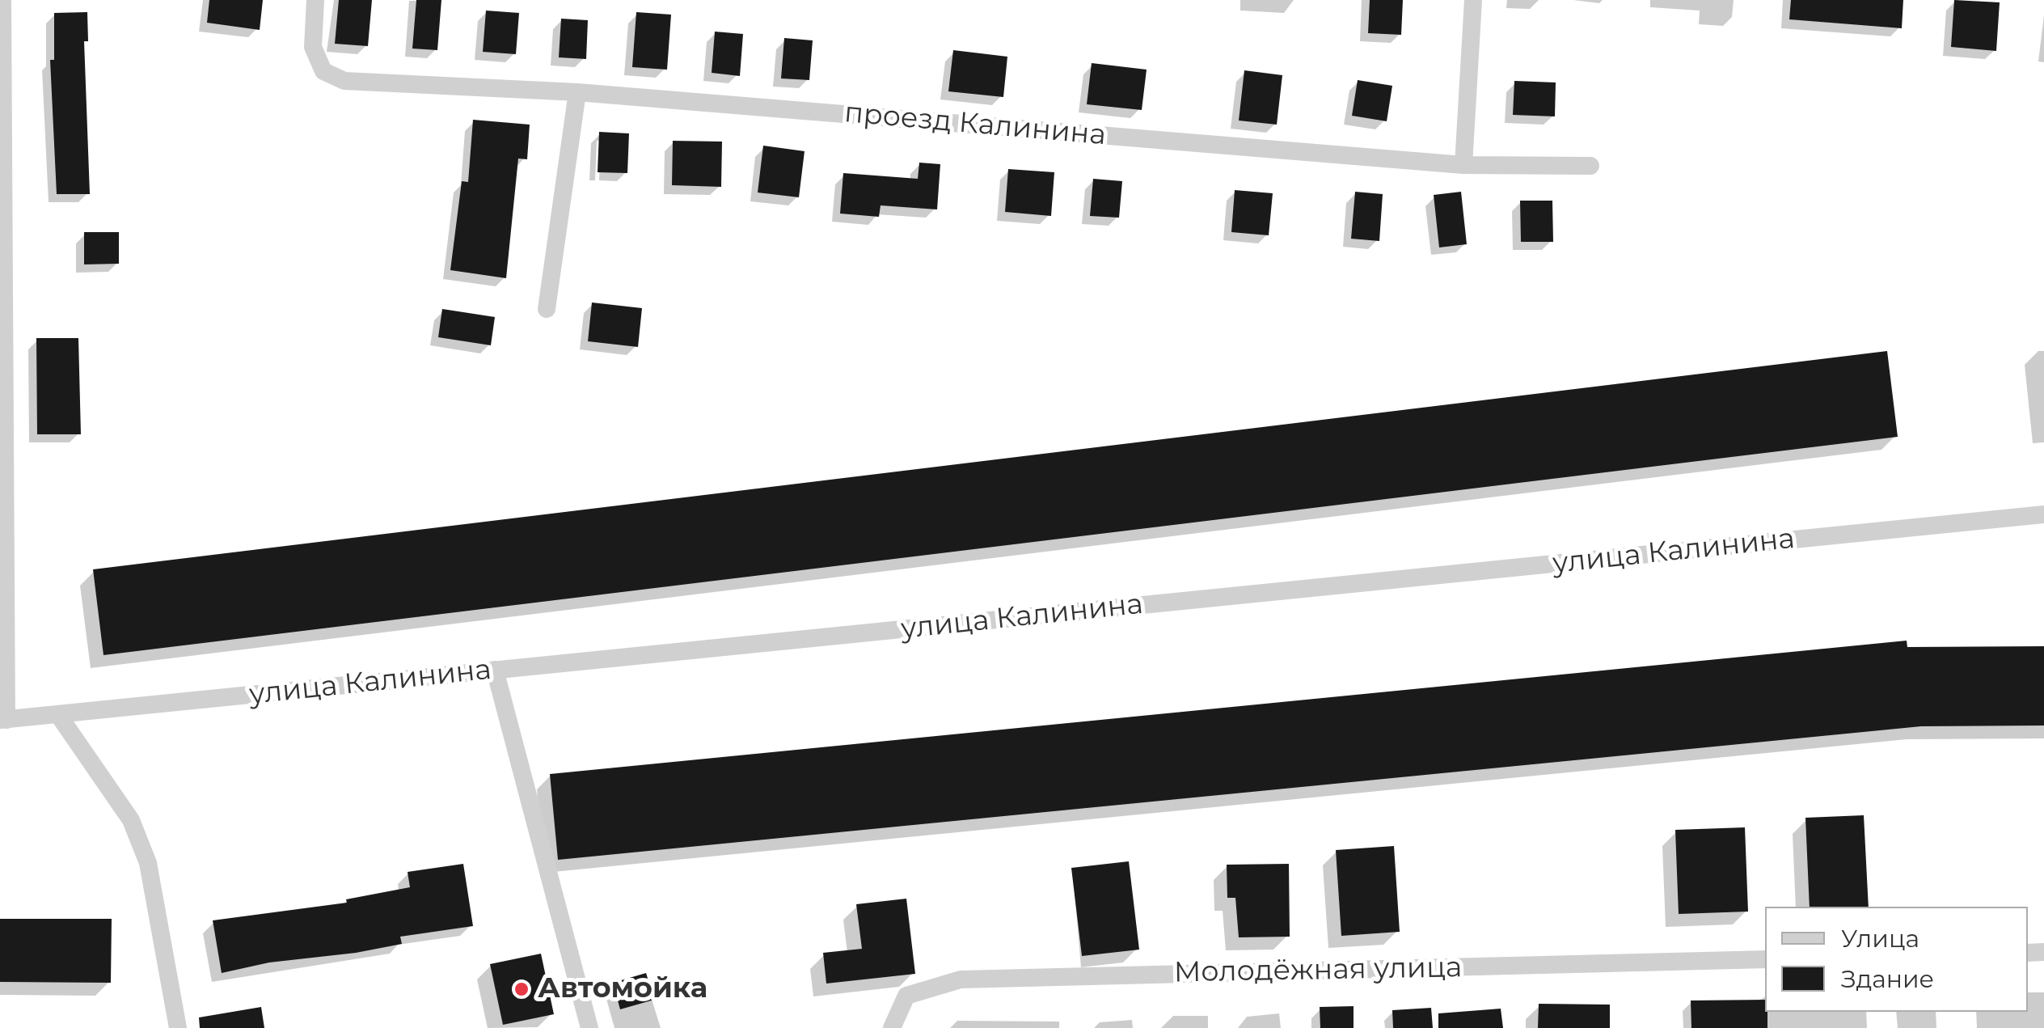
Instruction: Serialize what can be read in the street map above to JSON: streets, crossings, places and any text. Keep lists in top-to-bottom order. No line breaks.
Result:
{"streets":{"street":["проезд Калинина","улица Калинина","Молодёжная улица"]},"places":["Автомойка"],"legend":["Улица","Здание"]}
